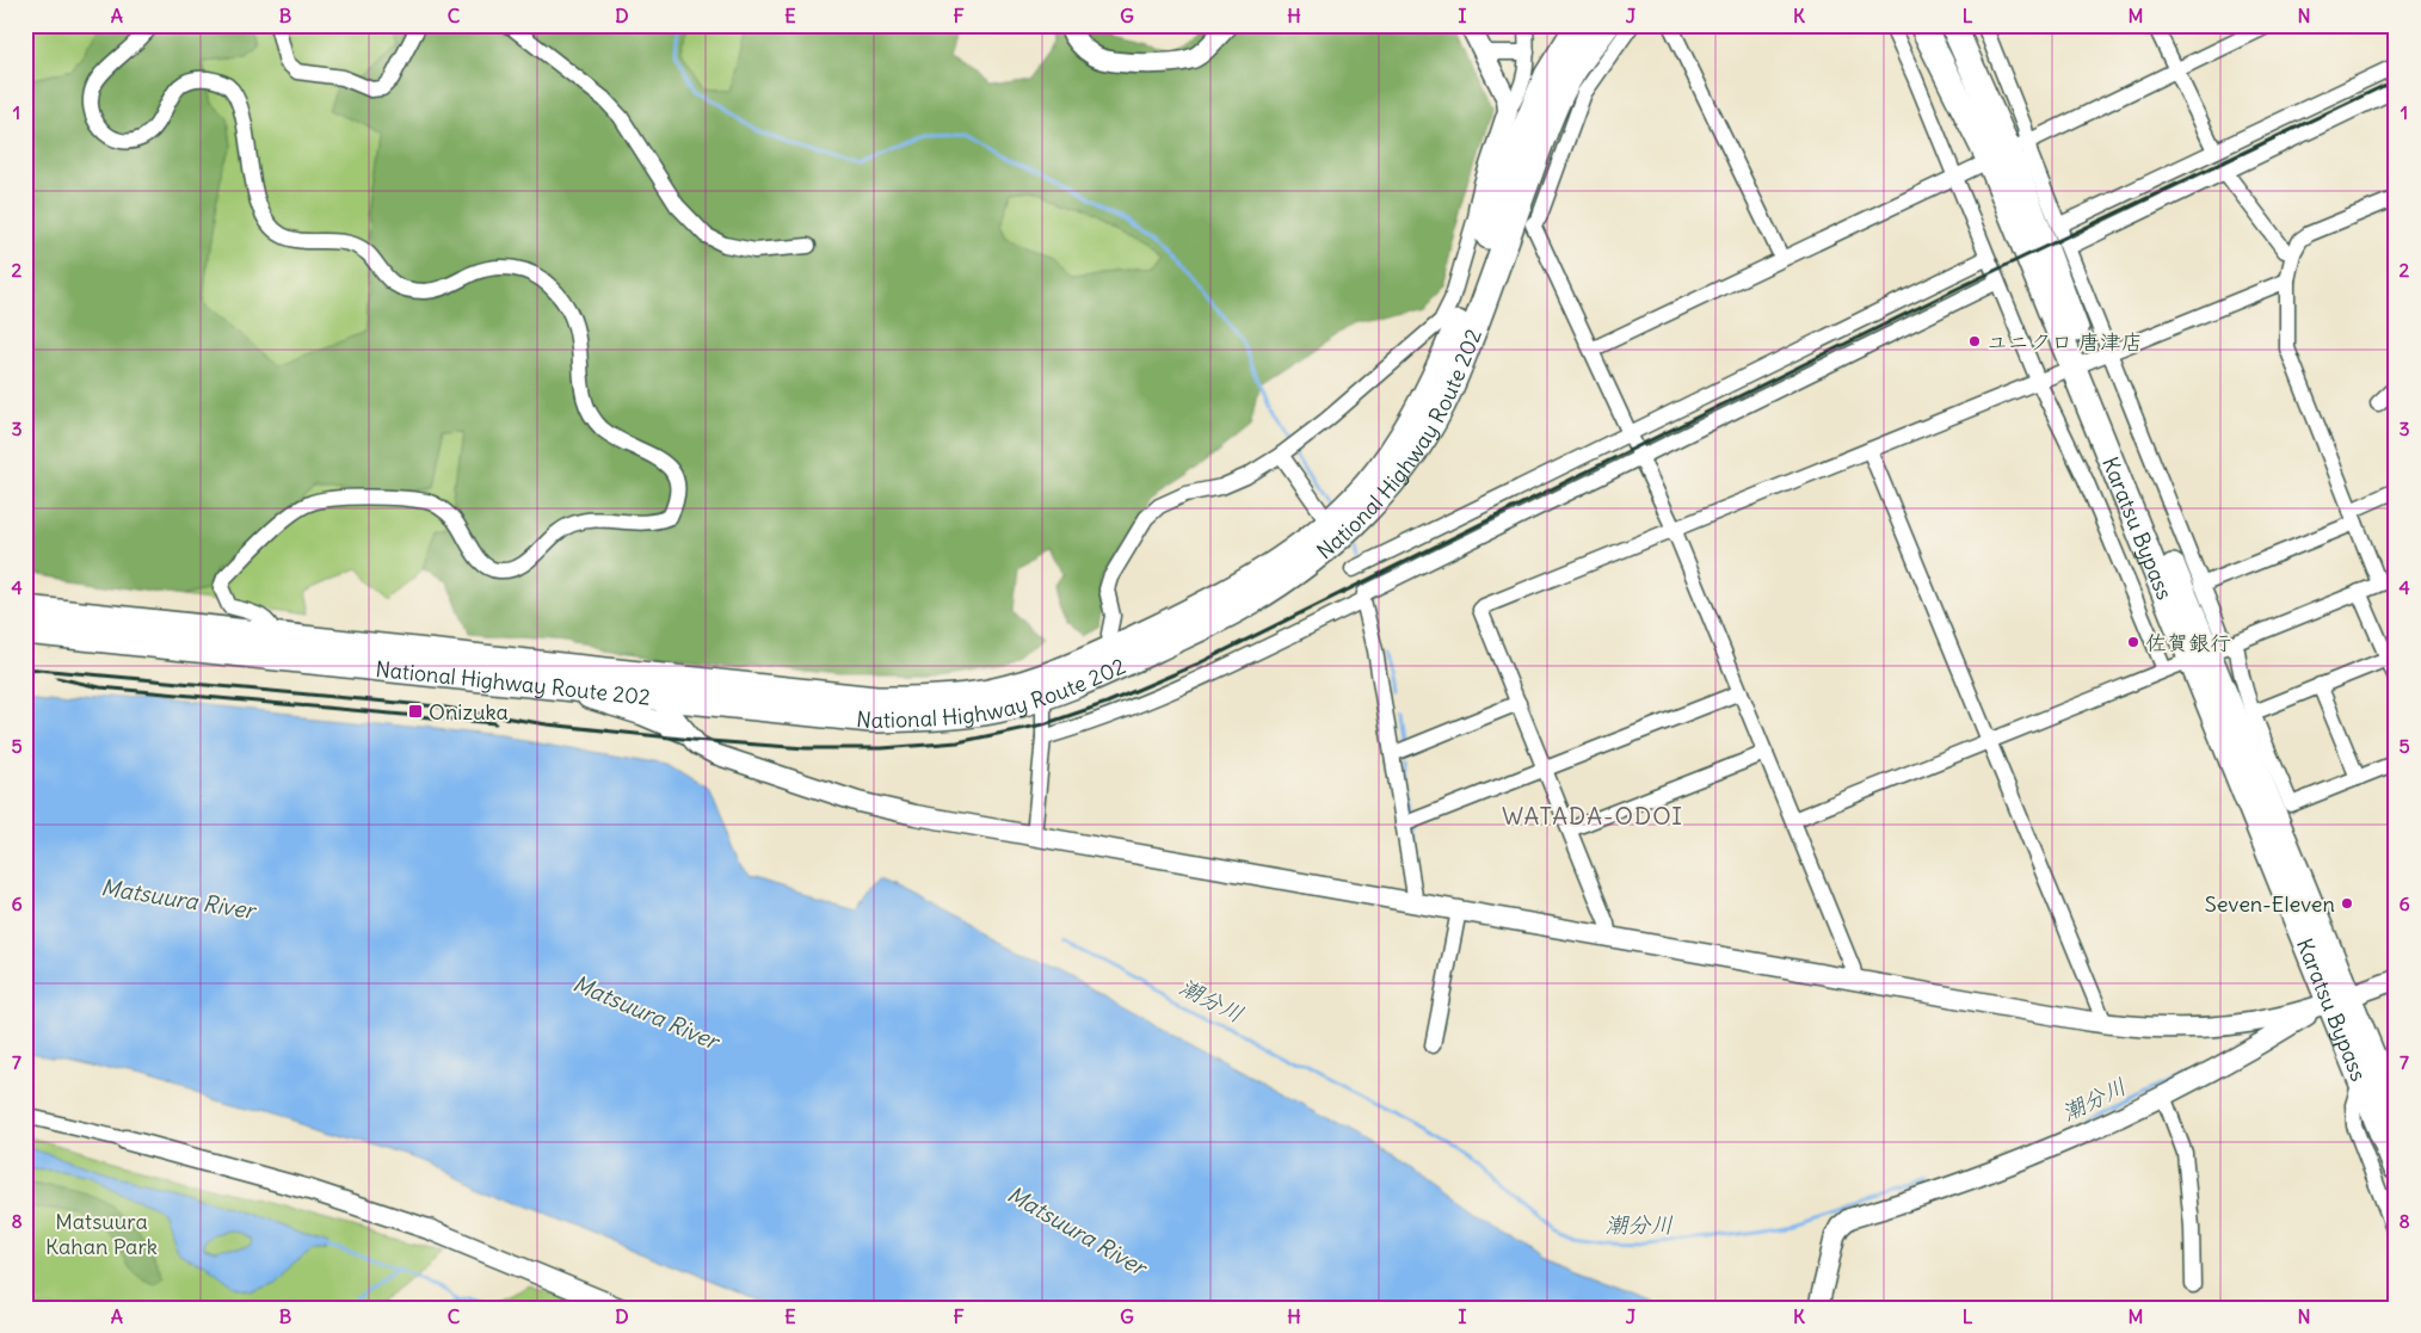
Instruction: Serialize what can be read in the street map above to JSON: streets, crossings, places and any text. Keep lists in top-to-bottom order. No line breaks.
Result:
{"streets":{"highway":["National Highway Route 202","Karatsu Bypass"]},"districts":["WATADA-ODOI"],"water":["Matsuura River","潮分川"],"parks":["Matsuura Kahan Park"],"places":{"other":["ユニクロ 唐津店","佐賀銀行","Seven-Eleven"],"transit":["Onizuka"]},"grid":{"columns":["A","B","C","D","E","F","G","H","I","J","K","L","M","N"],"rows":["1","2","3","4","5","6","7","8"]}}
